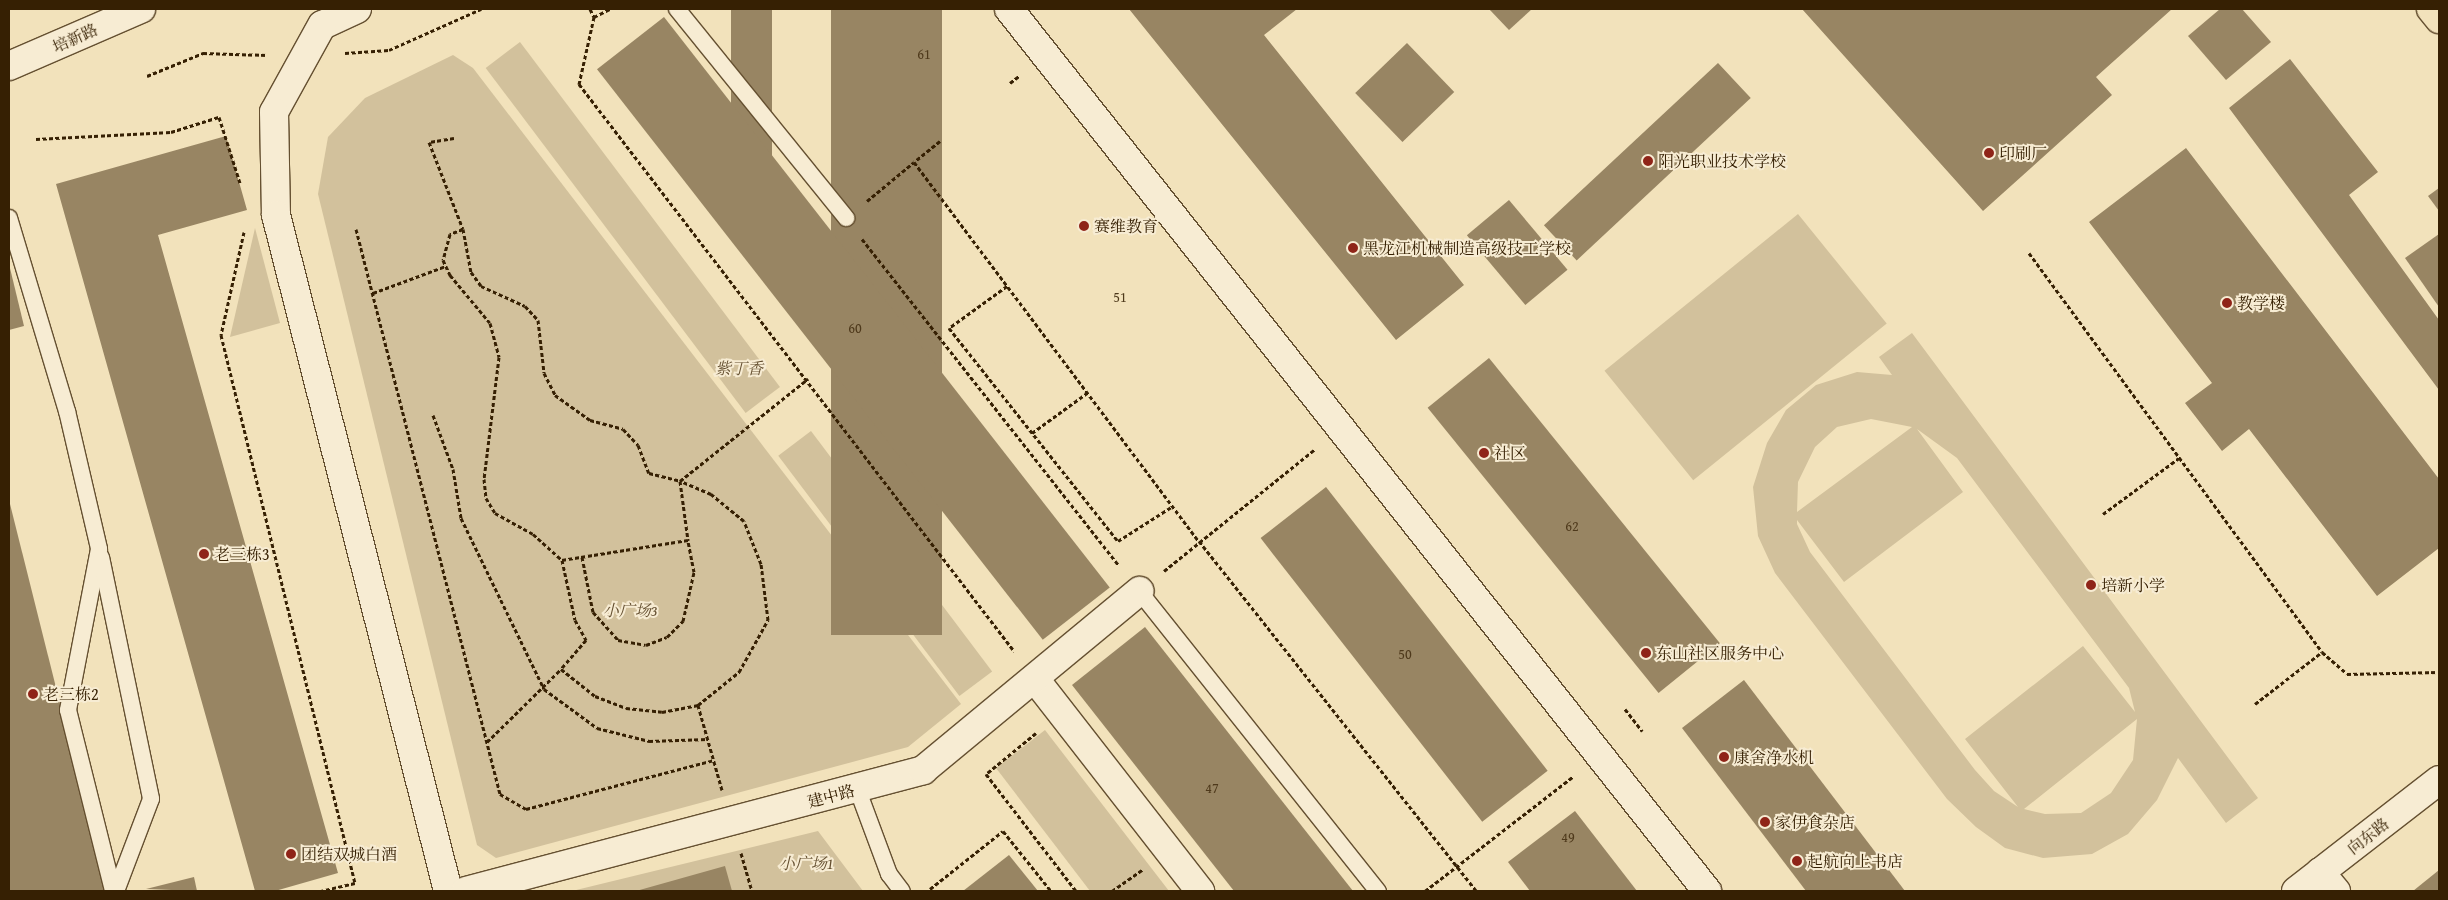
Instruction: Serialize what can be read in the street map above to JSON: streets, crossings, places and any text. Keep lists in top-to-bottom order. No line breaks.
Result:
{"streets":{"street":["培新路","建中路","向东路"]},"parks":["紫丁香","小广场3","小广场1"],"places":["印刷厂","阳光职业技术学校","赛维教育","黑龙江机械制造高级技工学校","教学楼","社区","老三栋3","培新小学","东山社区服务中心","老三栋2","康舍净水机","家伊食杂店","团结双城白酒","起航向上书店"],"house_numbers":["61","51","60","62","50","47","49"]}
